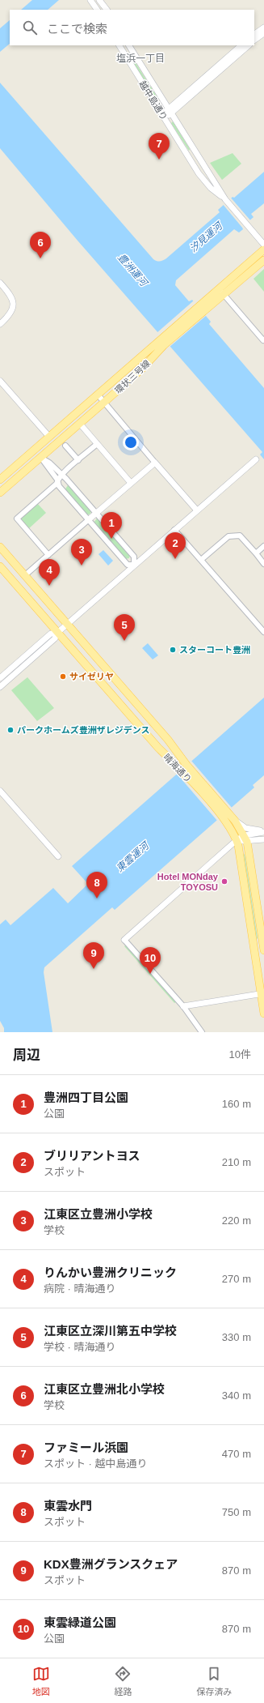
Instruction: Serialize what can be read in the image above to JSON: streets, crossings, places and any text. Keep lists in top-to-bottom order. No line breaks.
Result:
{"streets":{"main road":["環状三号線","晴海通り"],"street":["越中島通り"]},"districts":["塩浜一丁目"],"water":["汐見運河","豊洲運河","東雲運河"],"places":["スターコート豊洲","サイゼリヤ","パークホームズ豊洲ザレジデンス","Hotel MONday TOYOSU"],"page":{"search":"ここで検索","pins":["7","6","1","2","3","4","5","8","9","10"],"heading":["周辺","10件"],"list":[{"mark":"1","name":"豊洲四丁目公園","note":"公園","value":"160 m"},{"mark":"2","name":"ブリリアントヨス","note":"スポット","value":"210 m"},{"mark":"3","name":"江東区立豊洲小学校","note":"学校","value":"220 m"},{"mark":"4","name":"りんかい豊洲クリニック","note":"病院 · 晴海通り","value":"270 m"},{"mark":"5","name":"江東区立深川第五中学校","note":"学校 · 晴海通り","value":"330 m"},{"mark":"6","name":"江東区立豊洲北小学校","note":"学校","value":"340 m"},{"mark":"7","name":"ファミール浜園","note":"スポット · 越中島通り","value":"470 m"},{"mark":"8","name":"東雲水門","note":"スポット","value":"750 m"},{"mark":"9","name":"KDX豊洲グランスクェア","note":"スポット","value":"870 m"},{"mark":"10","name":"東雲緑道公園","note":"公園","value":"870 m"}],"nav":["地図","経路","保存済み"]}}
